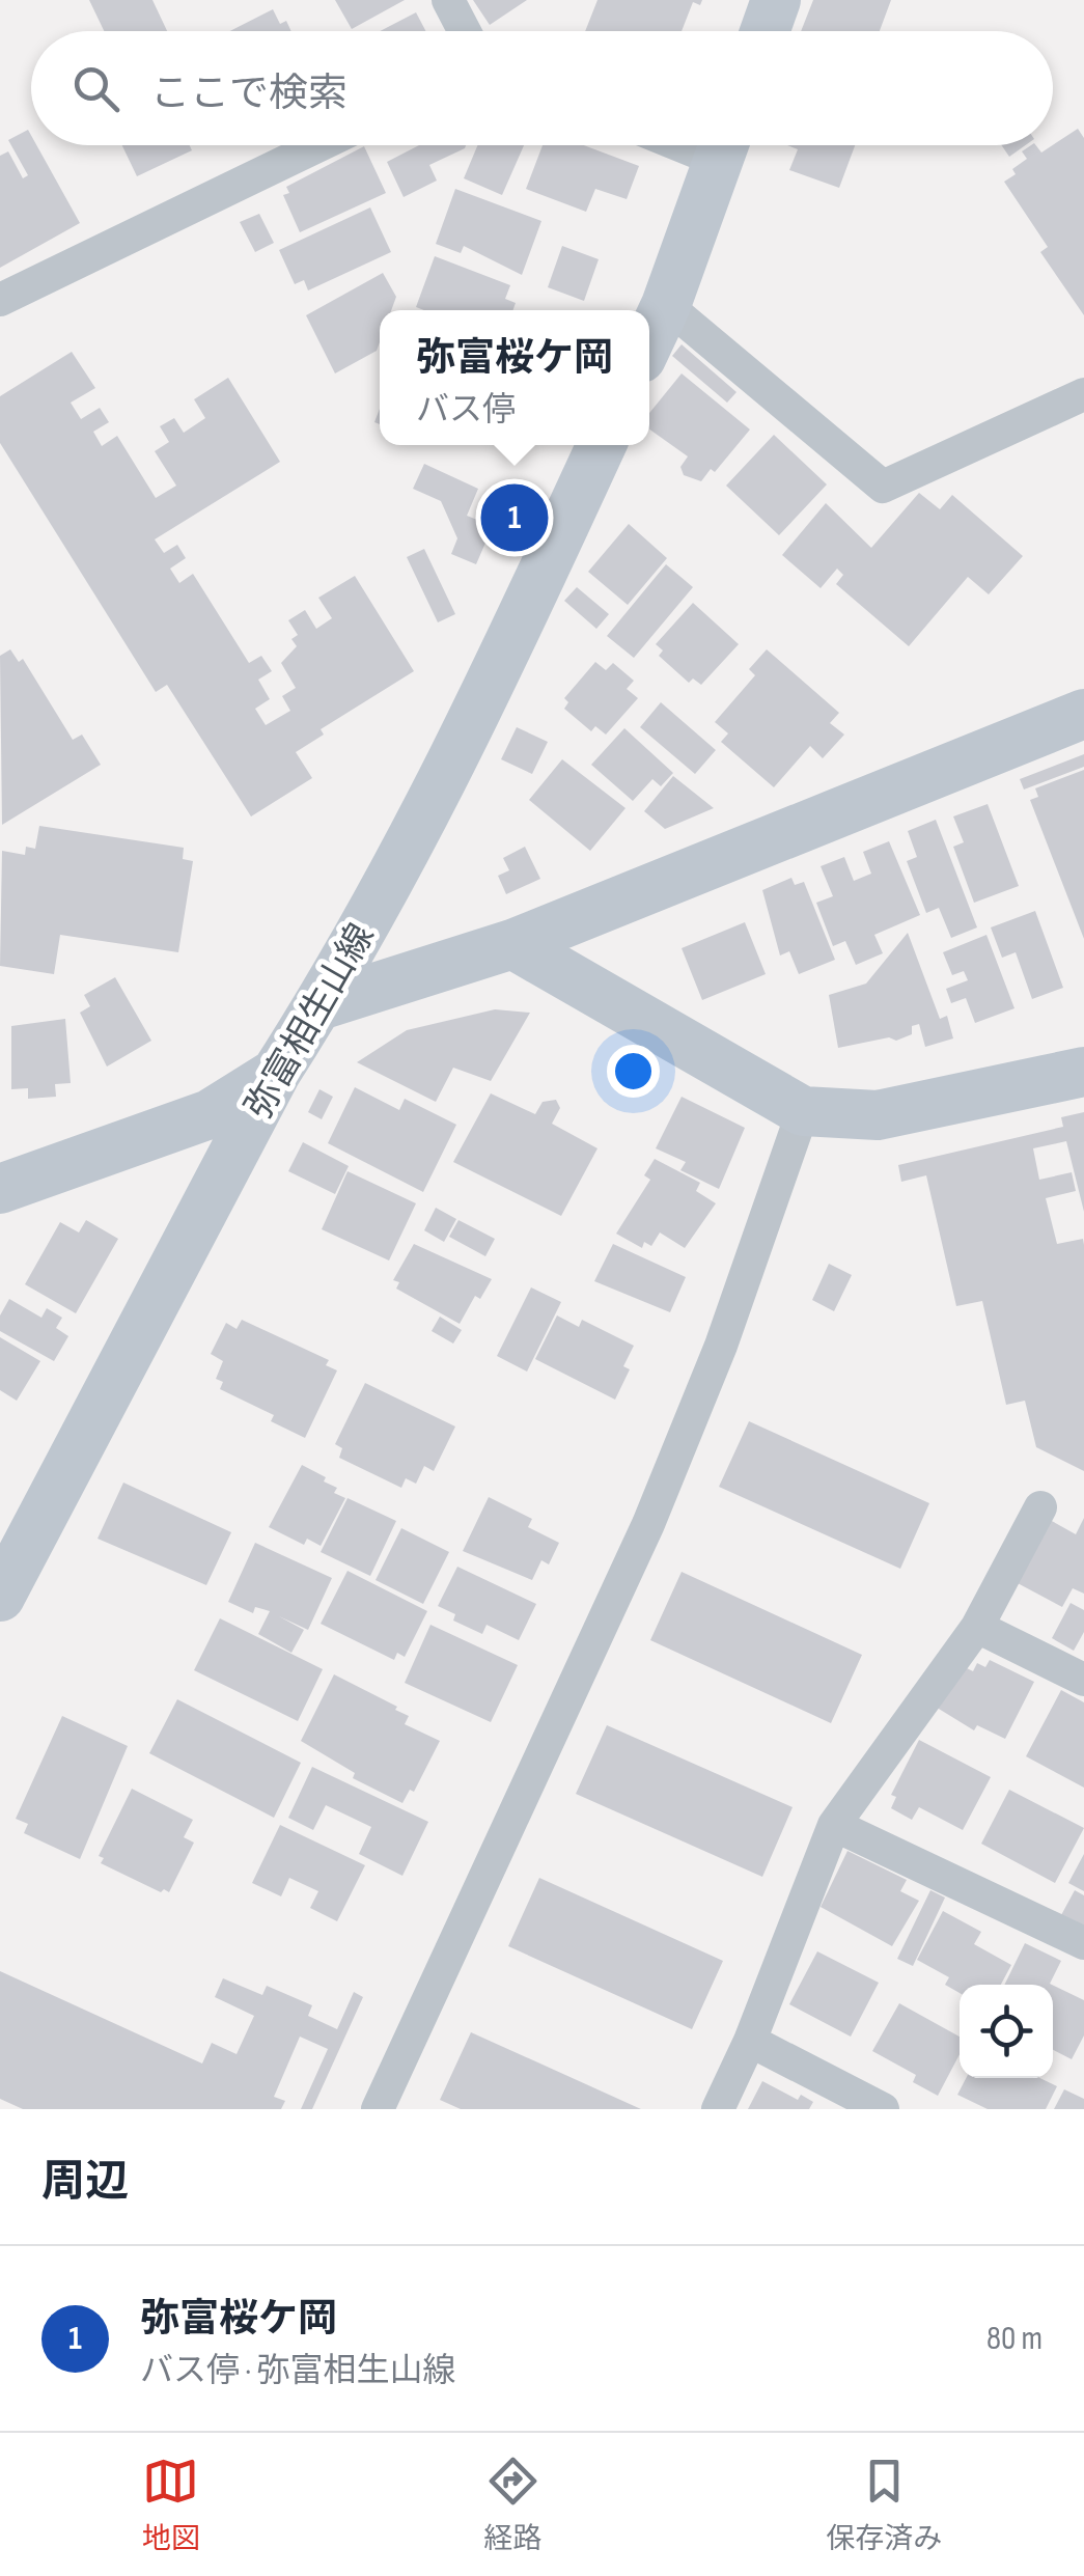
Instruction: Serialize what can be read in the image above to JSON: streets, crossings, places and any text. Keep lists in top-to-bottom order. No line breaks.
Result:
{"streets":{"street":["弥富相生山線"]},"page":{"search":"ここで検索","popup":["弥富桜ケ岡","バス停"],"pins":"1","heading":"周辺","list":[{"mark":"1","name":"弥富桜ケ岡","note":"バス停 · 弥富相生山線","value":"80 m"}],"nav":["地図","経路","保存済み"]}}
